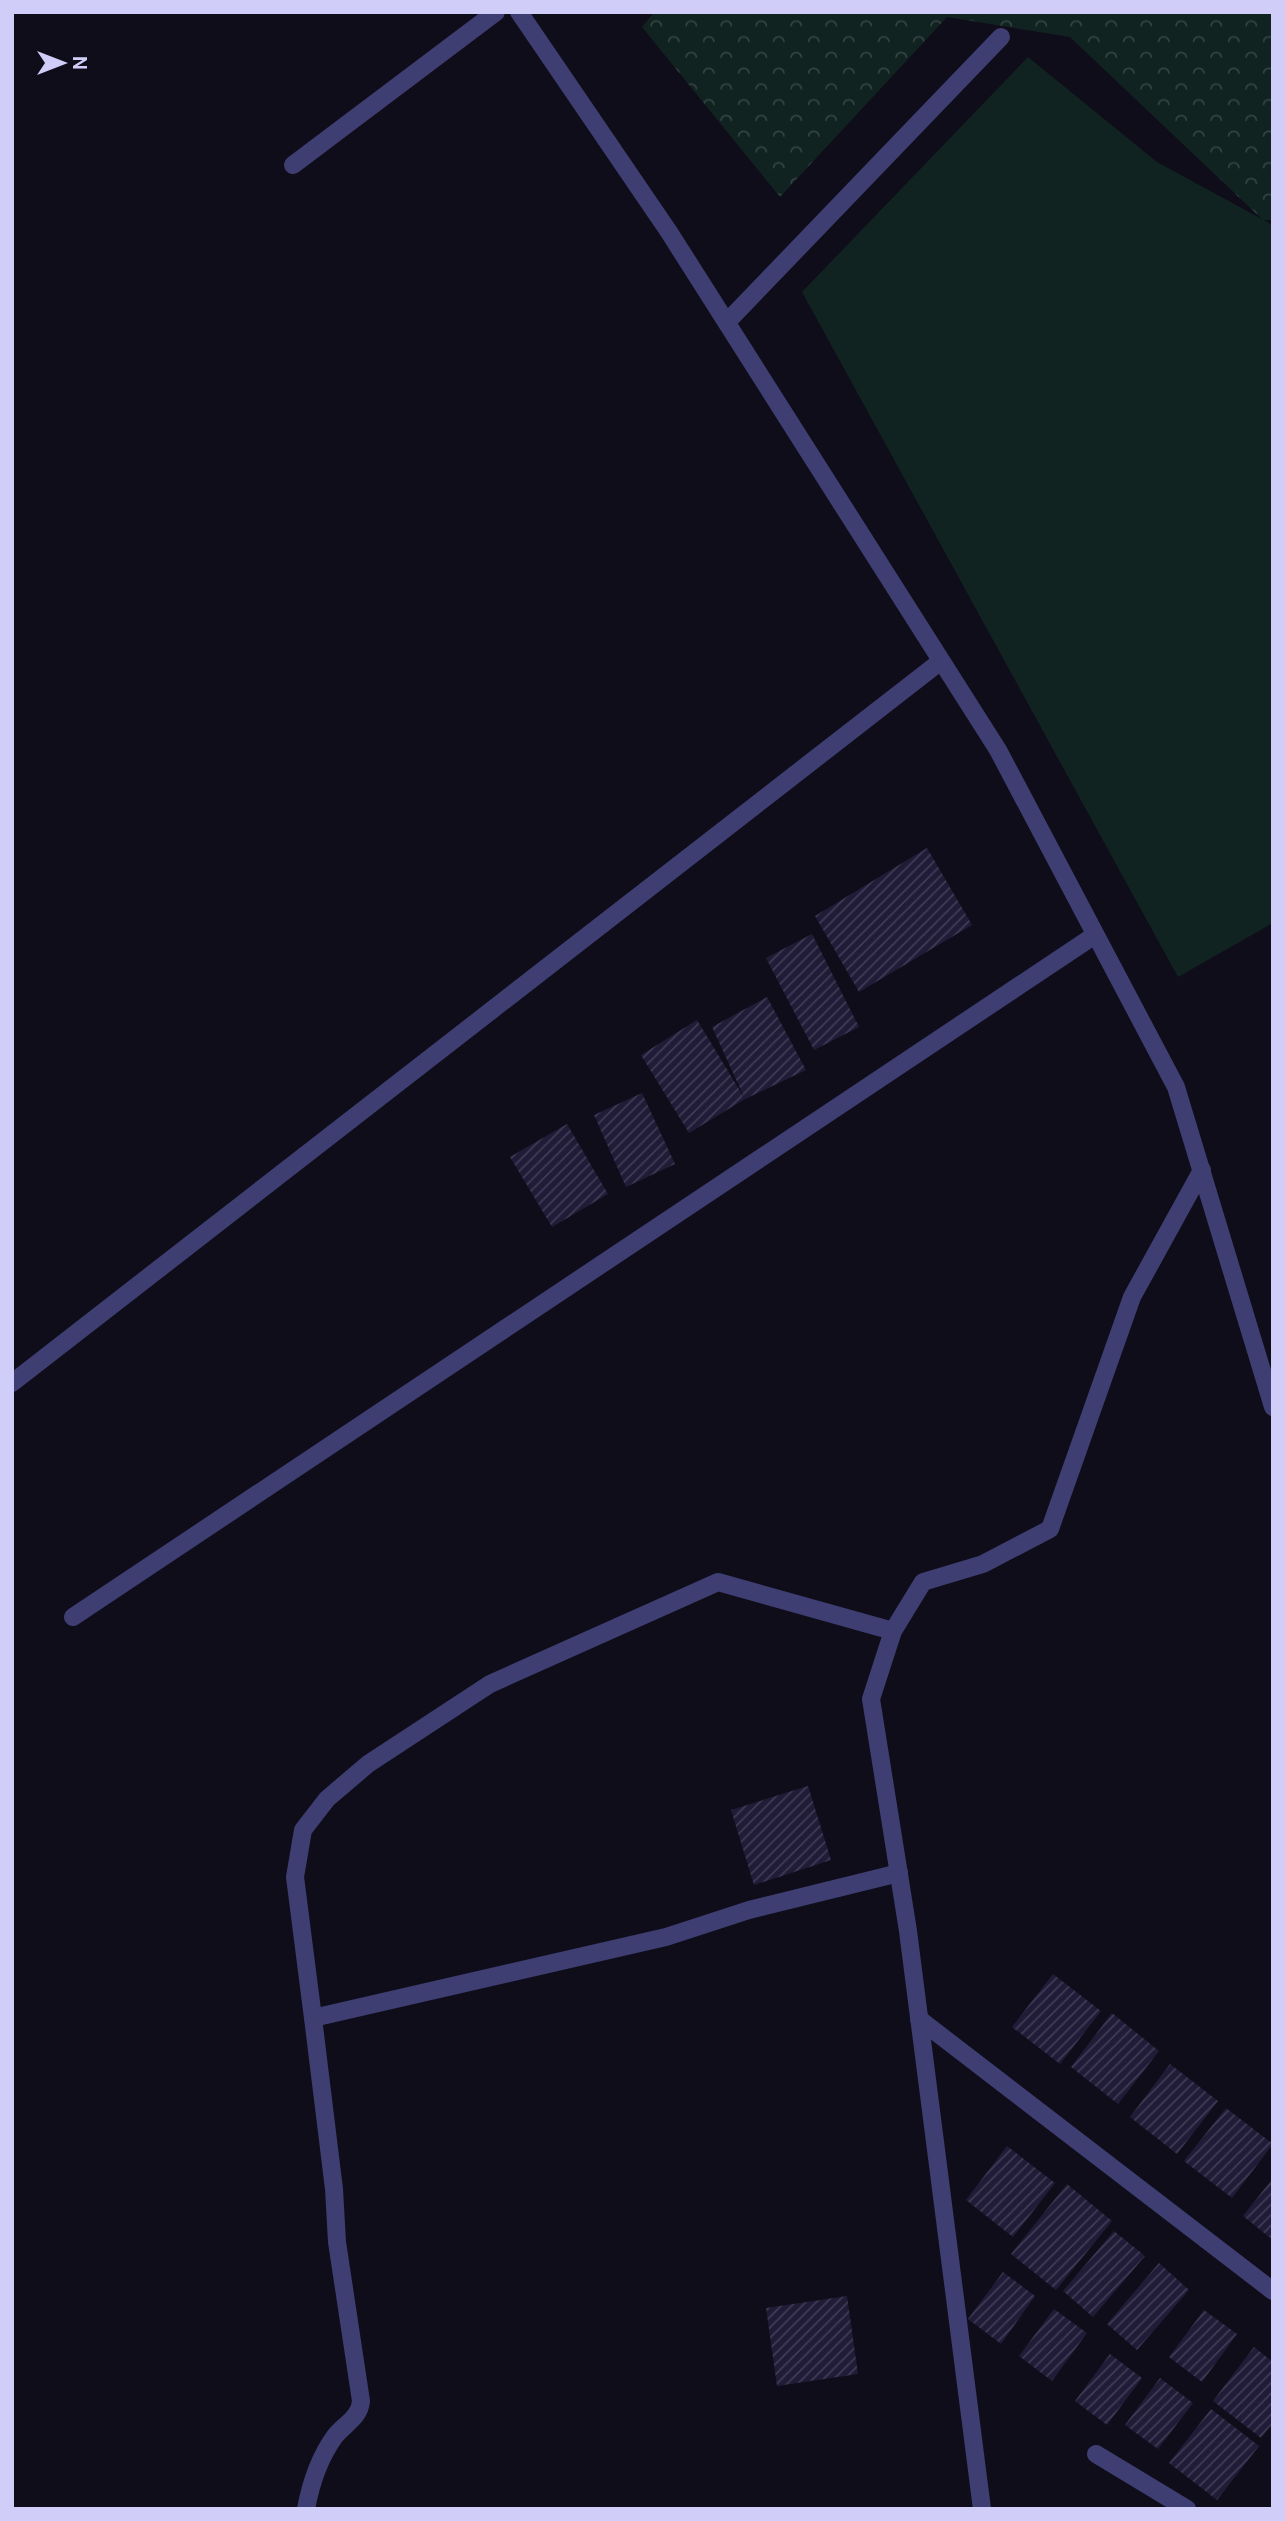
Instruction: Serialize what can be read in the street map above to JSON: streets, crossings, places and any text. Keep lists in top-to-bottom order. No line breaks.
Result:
{"north":"right"}
